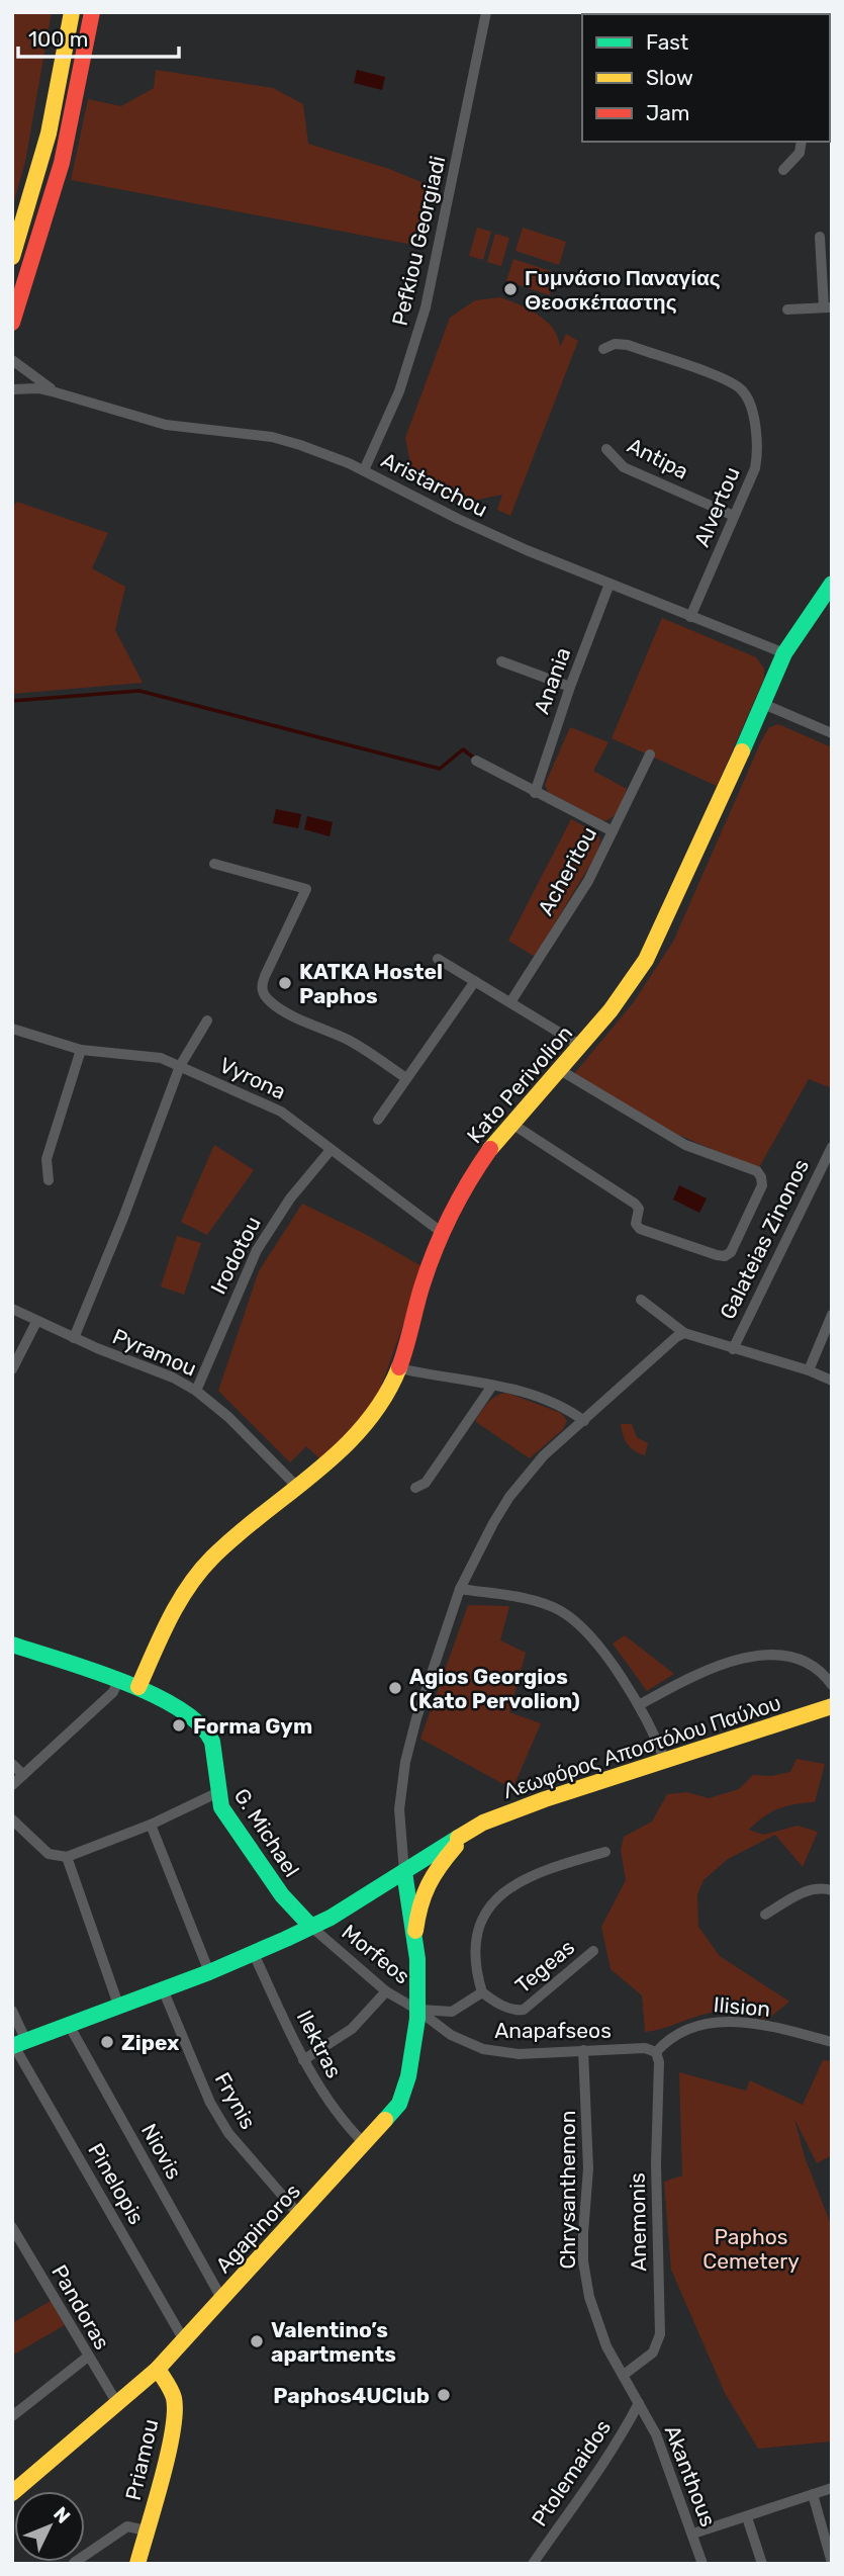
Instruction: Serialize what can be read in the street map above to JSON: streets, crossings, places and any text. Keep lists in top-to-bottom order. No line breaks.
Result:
{"streets":{"main road":["Kato Perivolion","Λεωφόρος Αποστόλου Παύλου","G. Michael","Agapinoros","Priamou"],"street":["Pefkiou Georgiadi","Antipa","Aristarchou","Alvertou","Anania","Acheritou","Vyrona","Galateias Zinonos","Irodotou","Pyramou","Morfeos","Tegeas","Ilision","Anapafseos","Ilektras","Frynis","Niovis","Pinelopis","Chrysanthemon","Anemonis","Pandoras","Ptolemaidos","Akanthous"]},"crossings":[["Pefkiou Georgiadi","Aristarchou"],["Antipa","Alvertou"],["Aristarchou","Alvertou"],["Aristarchou","Anania"],["Aristarchou","Kato Perivolion"],["Vyrona","Kato Perivolion"],["Vyrona","Irodotou"],["Kato Perivolion","Pyramou"],["Irodotou","Pyramou"],["G. Michael","Morfeos"],["Morfeos","Anapafseos"],["Morfeos","Agapinoros"],["Ilision","Anapafseos"],["Ilision","Anemonis"],["Anapafseos","Chrysanthemon"],["Anapafseos","Anemonis"],["Anapafseos","Agapinoros"],["Ilektras","Agapinoros"],["Frynis","Agapinoros"],["Niovis","Agapinoros"],["Pinelopis","Agapinoros"],["Chrysanthemon","Anemonis"],["Chrysanthemon","Ptolemaidos"],["Chrysanthemon","Akanthous"],["Agapinoros","Pandoras"],["Agapinoros","Priamou"],["Ptolemaidos","Akanthous"]],"parks":["Paphos Cemetery"],"places":["Γυμνάσιο Παναγίας Θεοσκέπαστης","KATKA Hostel Paphos","Agios Georgios (Kato Pervolion)","Forma Gym","Zipex","Valentino’s apartments","Paphos4UClub"],"legend":["Fast","Slow","Jam"],"scale_bar":"100 m","north":"top right"}
